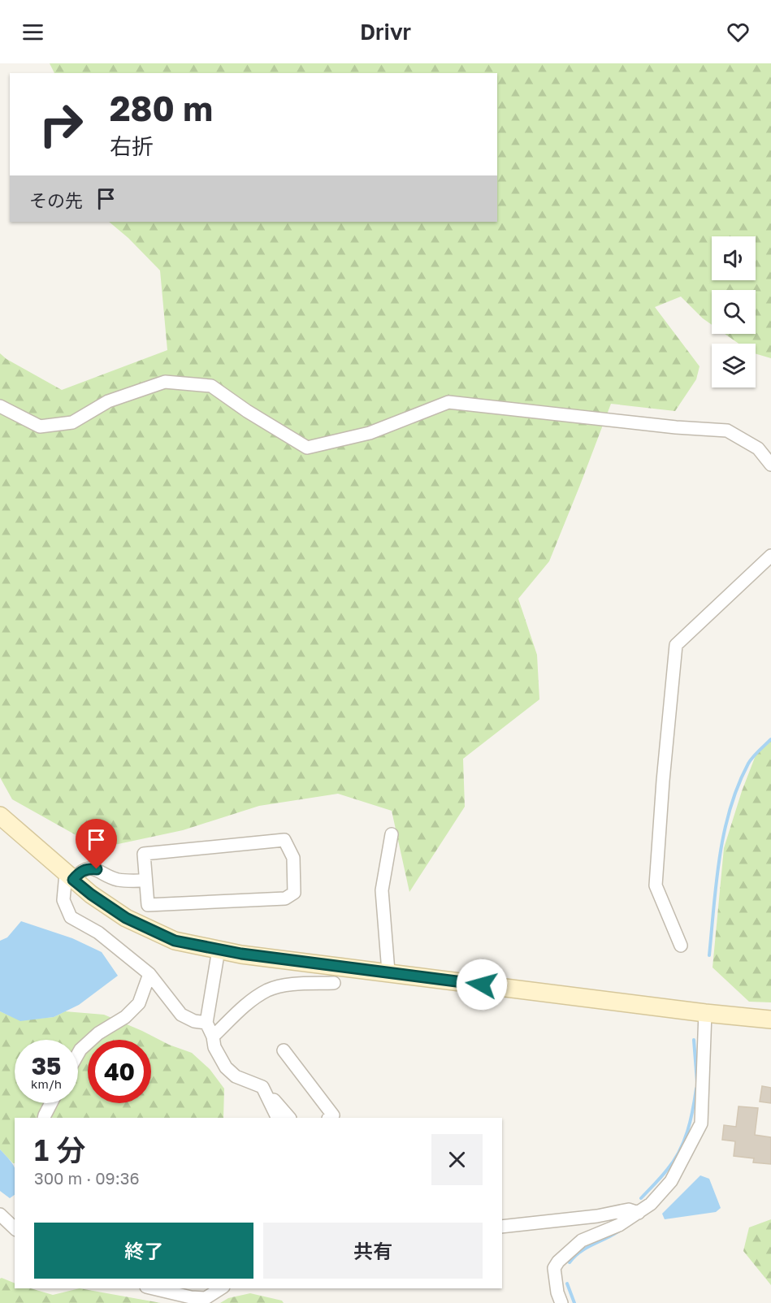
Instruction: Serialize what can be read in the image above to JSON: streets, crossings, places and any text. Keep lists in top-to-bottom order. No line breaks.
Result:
{"page":{"header":"Drivr","turn":["280 m","右折"],"then":"その先","speed":"35 km/h","limit":"40","heading":["1 分","300 m · 09:36"],"buttons":["終了","共有"]}}
